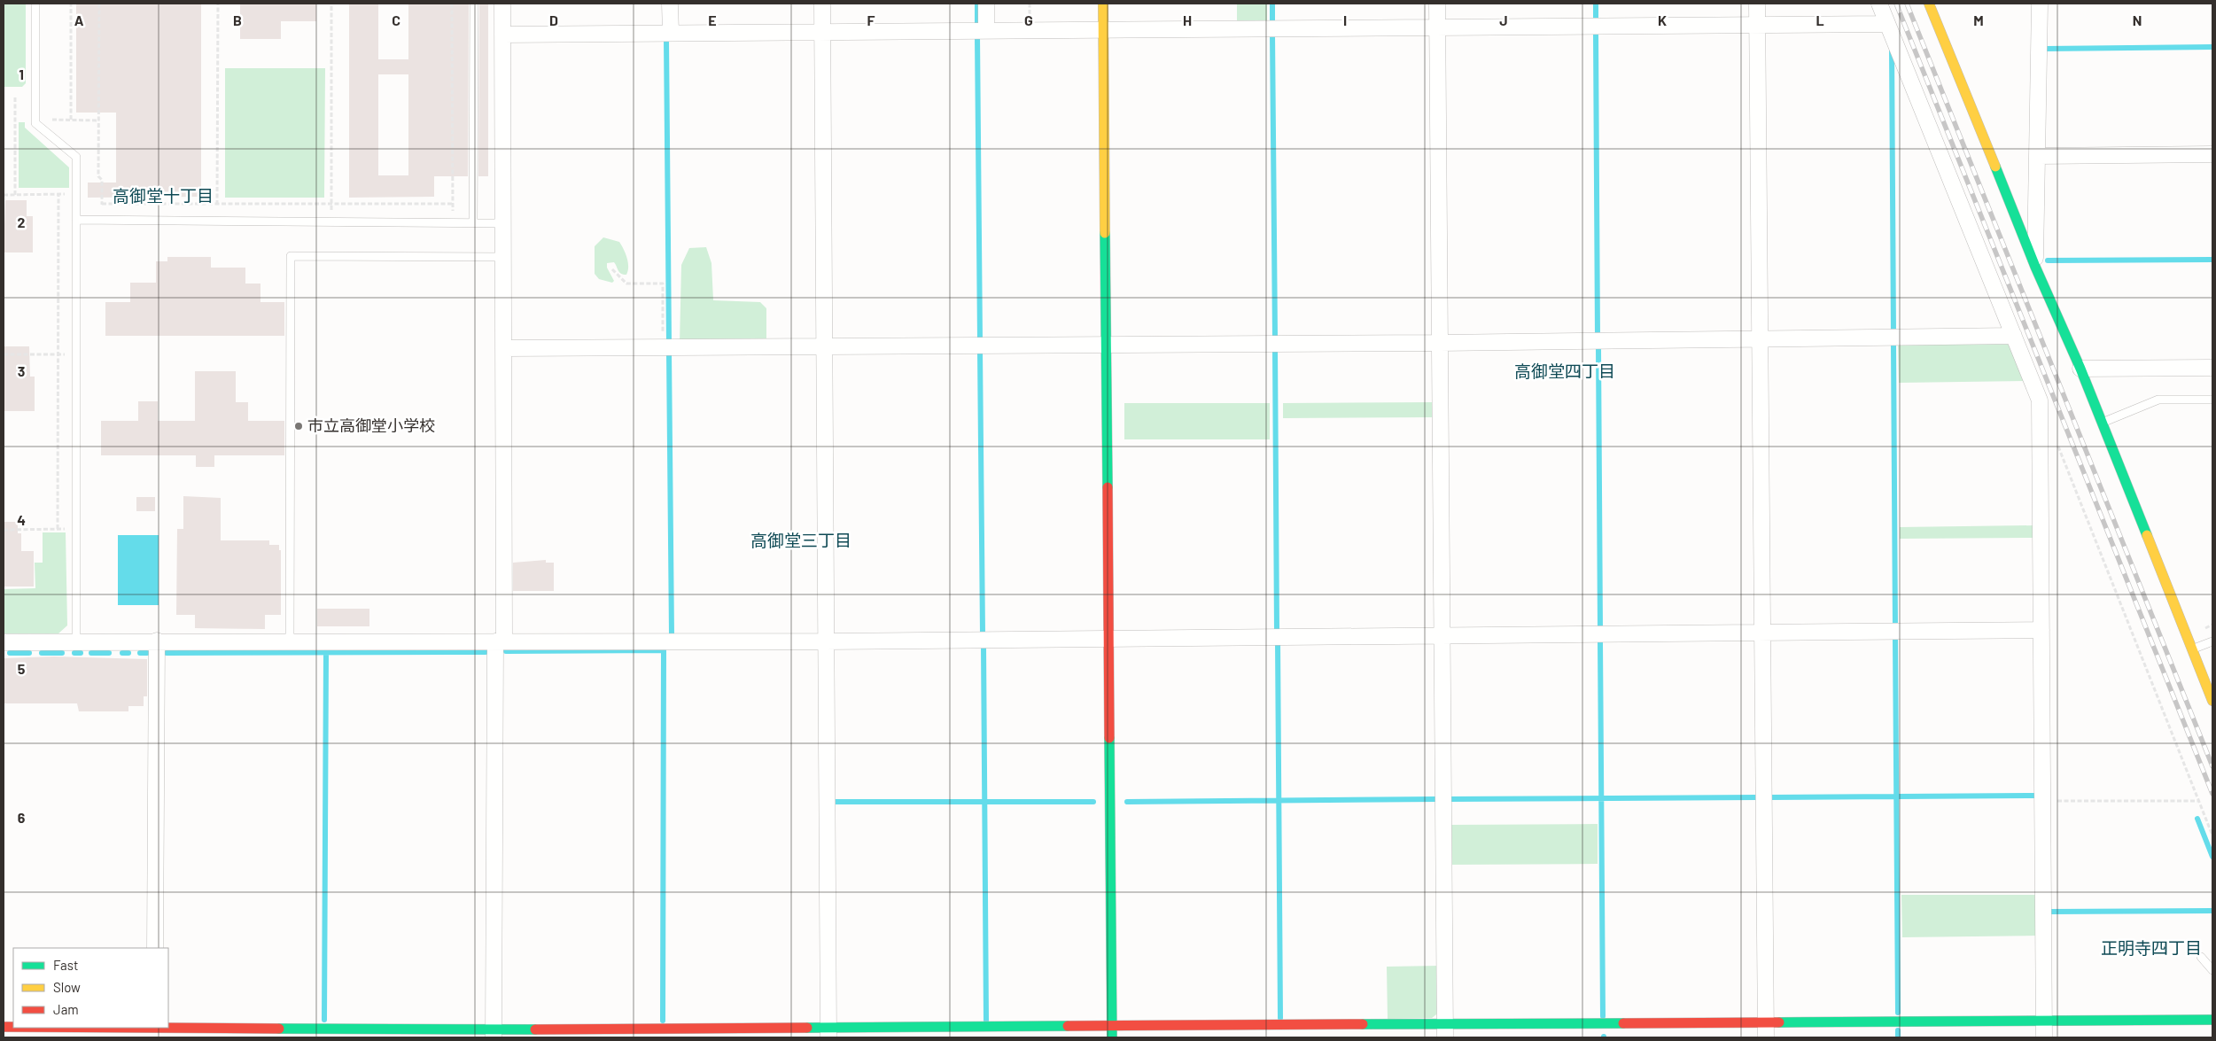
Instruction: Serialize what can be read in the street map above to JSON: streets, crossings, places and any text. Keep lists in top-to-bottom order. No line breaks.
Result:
{"districts":["高御堂十丁目","高御堂四丁目","高御堂三丁目","正明寺四丁目"],"places":["市立高御堂小学校"],"legend":["Fast","Slow","Jam"],"grid":{"columns":["A","B","C","D","E","F","G","H","I","J","K","L","M","N"],"rows":["1","2","3","4","5","6"]}}
